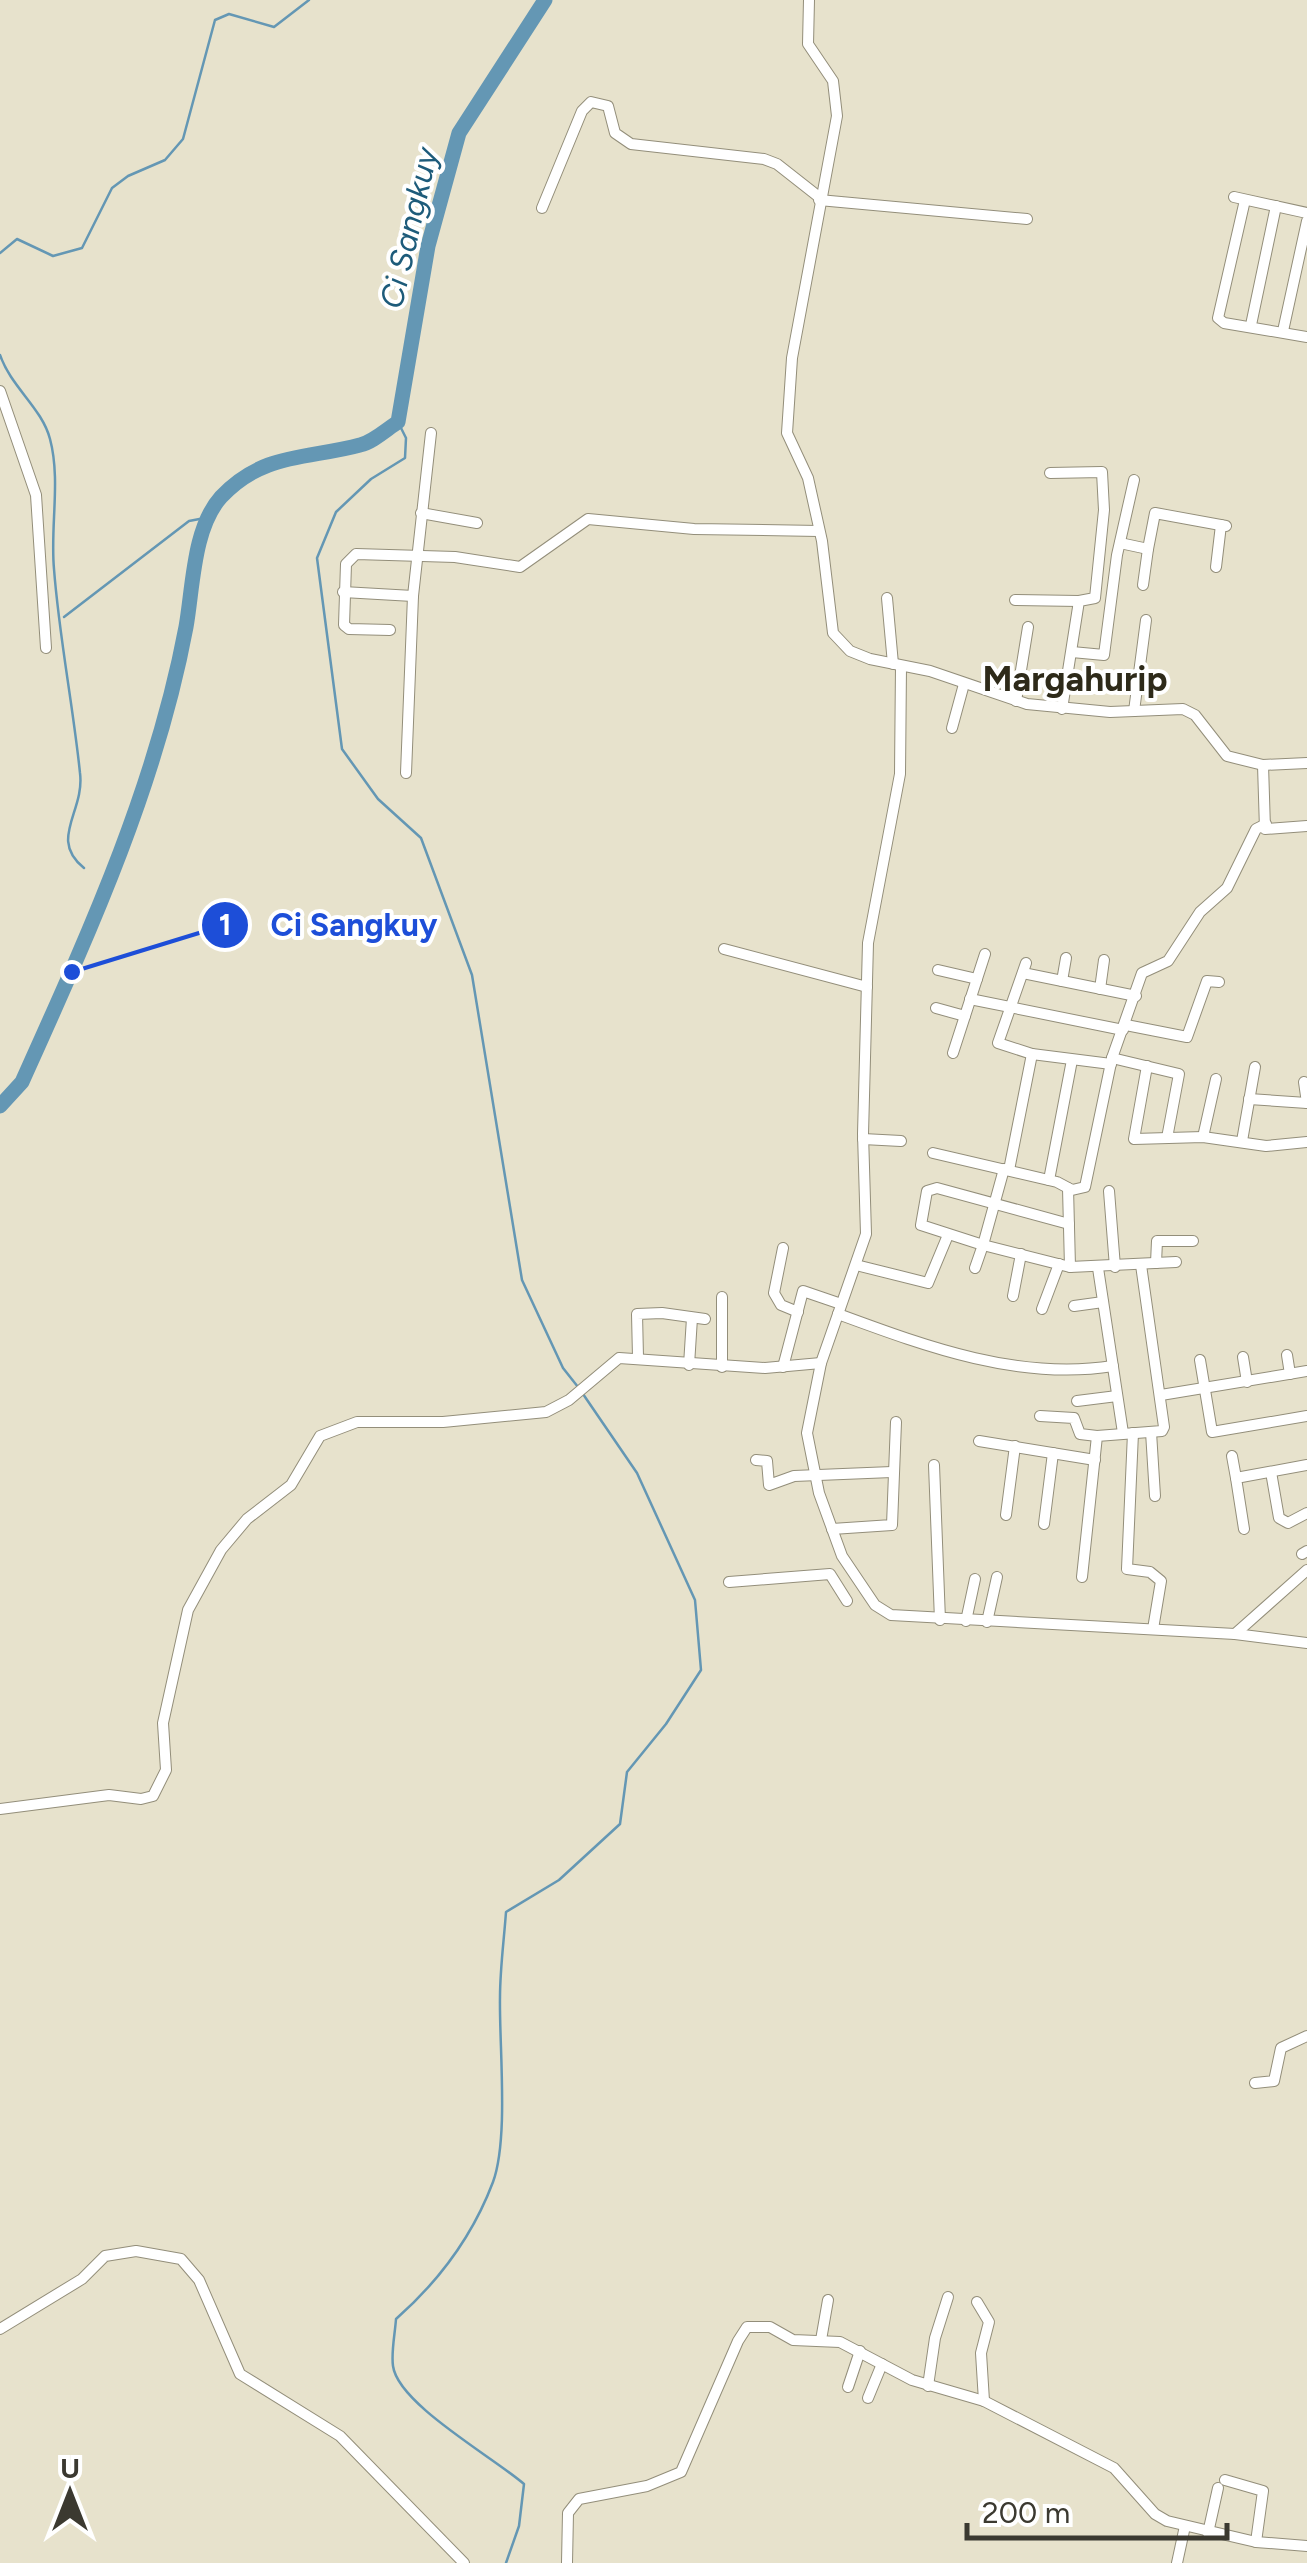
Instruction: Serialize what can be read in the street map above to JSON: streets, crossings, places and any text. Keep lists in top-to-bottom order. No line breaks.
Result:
{"districts":["Margahurip"],"water":["Ci Sangkuy"],"places":["Ci Sangkuy"],"scale_bar":"200 m","north":"top"}
